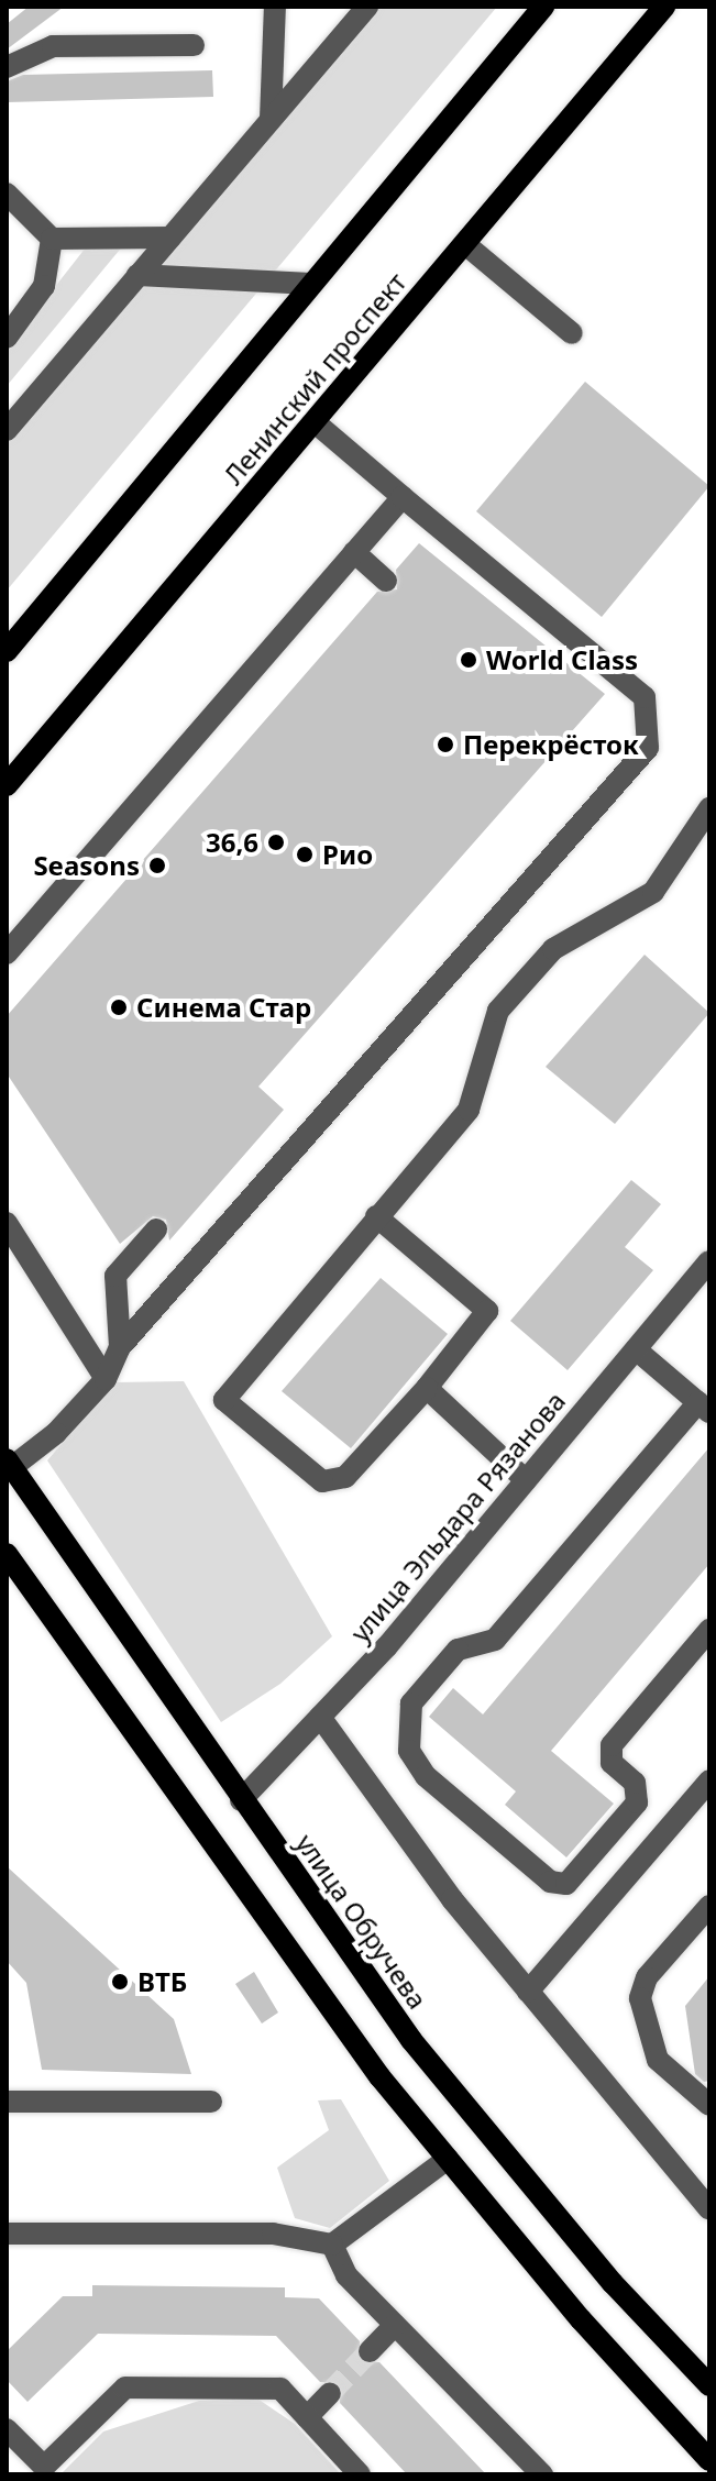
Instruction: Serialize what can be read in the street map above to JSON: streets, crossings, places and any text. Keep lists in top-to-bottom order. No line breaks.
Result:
{"streets":{"main road":["Ленинский проспект","улица Обручева"],"street":["улица Эльдара Рязанова"]},"crossings":[["улица Эльдара Рязанова","улица Обручева"]],"places":["World Class","Перекрёсток","36,6","Рио","Seasons","Синема Стар","ВТБ"]}
